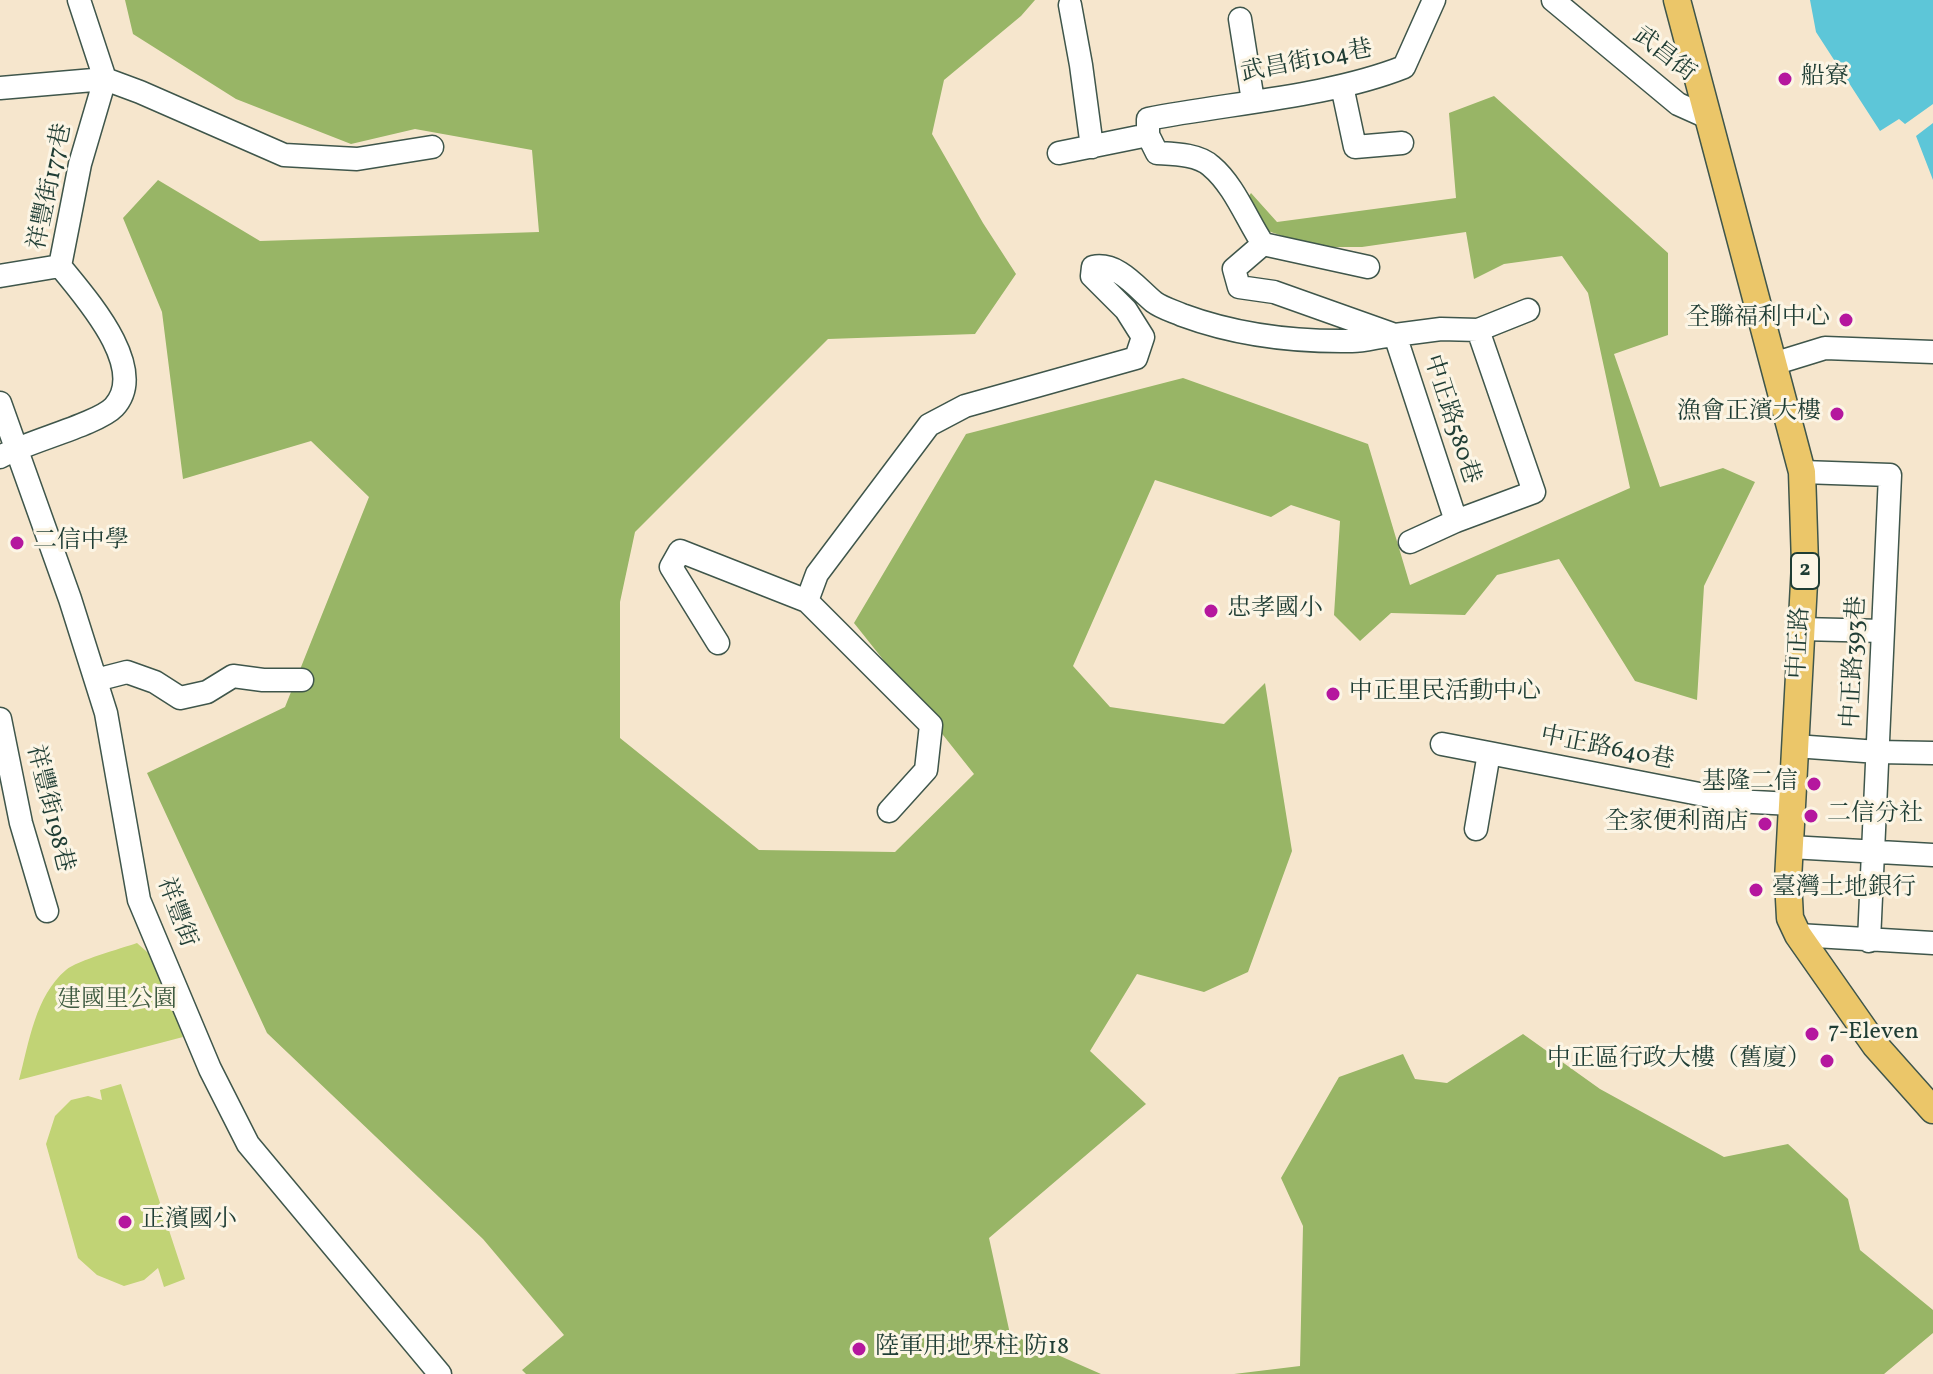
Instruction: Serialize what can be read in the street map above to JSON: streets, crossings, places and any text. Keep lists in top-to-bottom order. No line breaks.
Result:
{"streets":{"main road":["2","中正路"],"street":["武昌街","武昌街104巷","祥豐街177巷","中正路580巷","中正路393巷","中正路640巷","祥豐街198巷","祥豐街"]},"crossings":[["武昌街","中正路"],["祥豐街177巷","祥豐街"],["中正路","中正路393巷"],["中正路","中正路640巷"]],"parks":["建國里公園"],"places":["船寮","全聯福利中心","漁會正濱大樓","二信中學","忠孝國小","中正里民活動中心","基隆二信","二信分社","全家便利商店","臺灣土地銀行","7-Eleven","中正區行政大樓（舊廈）","正濱國小","陸軍用地界柱 防18"]}
